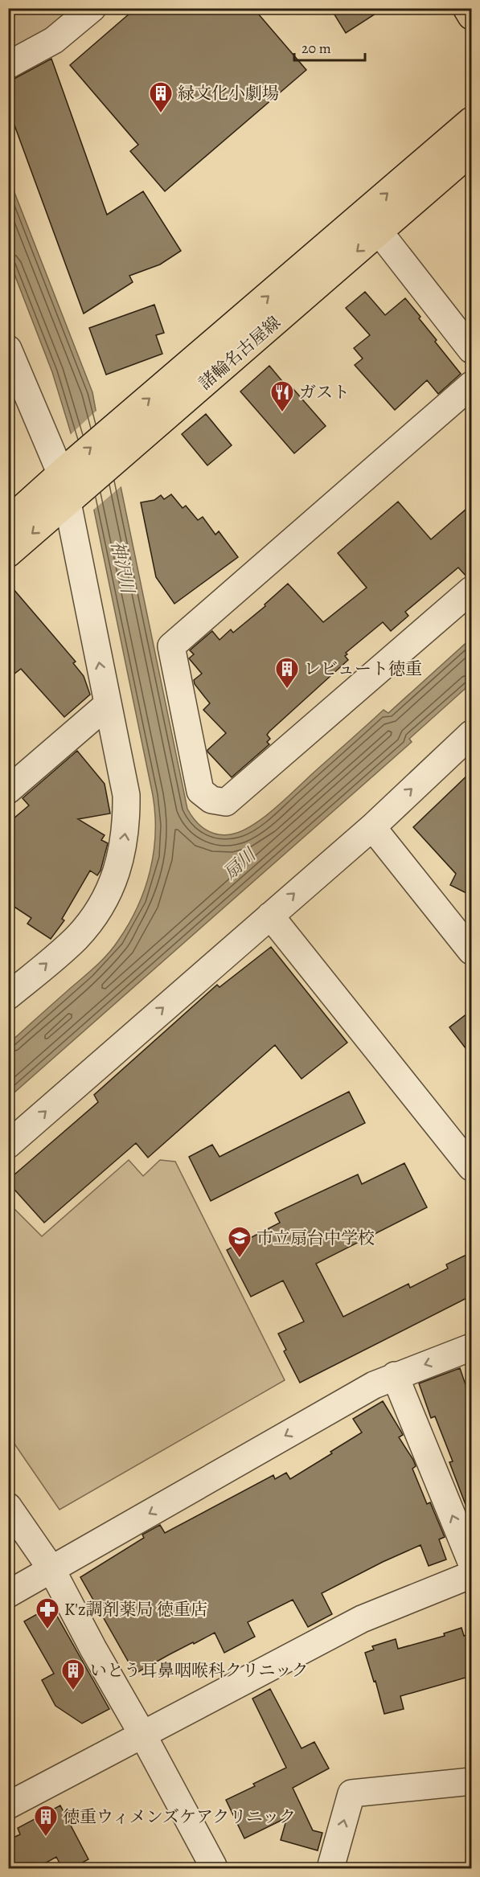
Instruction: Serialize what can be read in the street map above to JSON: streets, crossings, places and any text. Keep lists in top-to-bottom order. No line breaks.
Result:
{"streets":{"main road":["諸輪名古屋線"]},"water":["神沢川","扇川"],"places":{"building":["緑文化小劇場","レビュート徳重","いとう耳鼻咽喉科クリニック","徳重ウィメンズケアクリニック"],"restaurant":["ガスト"],"school or university":["市立扇台中学校"],"pharmacy":["K'z調剤薬局 徳重店"]},"scale_bar":"20 m"}
